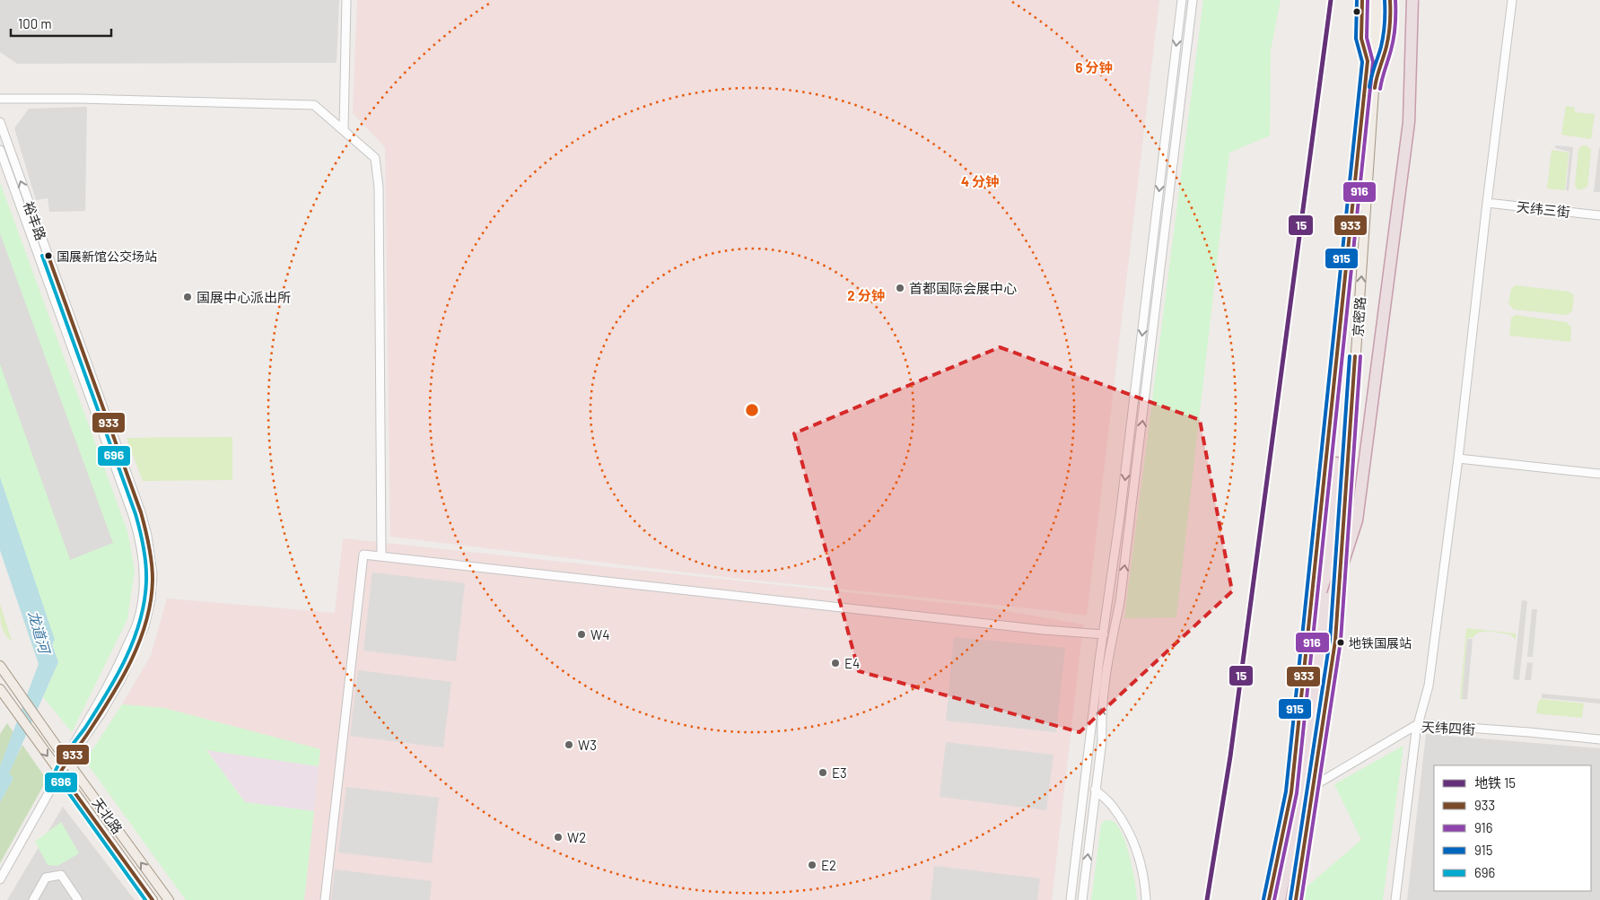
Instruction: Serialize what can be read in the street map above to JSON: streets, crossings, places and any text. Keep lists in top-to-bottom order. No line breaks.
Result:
{"streets":{"main road":["京密路","天北路"],"street":["天纬三街","裕丰路","天纬四街"]},"crossings":[["裕丰路","天北路"],["京密路","天纬四街"]],"water":["龙道河"],"places":["国展新馆公交场站","首都国际会展中心","国展中心派出所","W4","地铁国展站","E4","W3","E3","W2","E2"],"lines":["metro line 15","transit line 933","transit line 916","transit line 915","transit line 696"],"legend":["地铁 15","933","916","915","696"],"scale_bar":"100 m","rings":["6 分钟","4 分钟","2 分钟"]}
